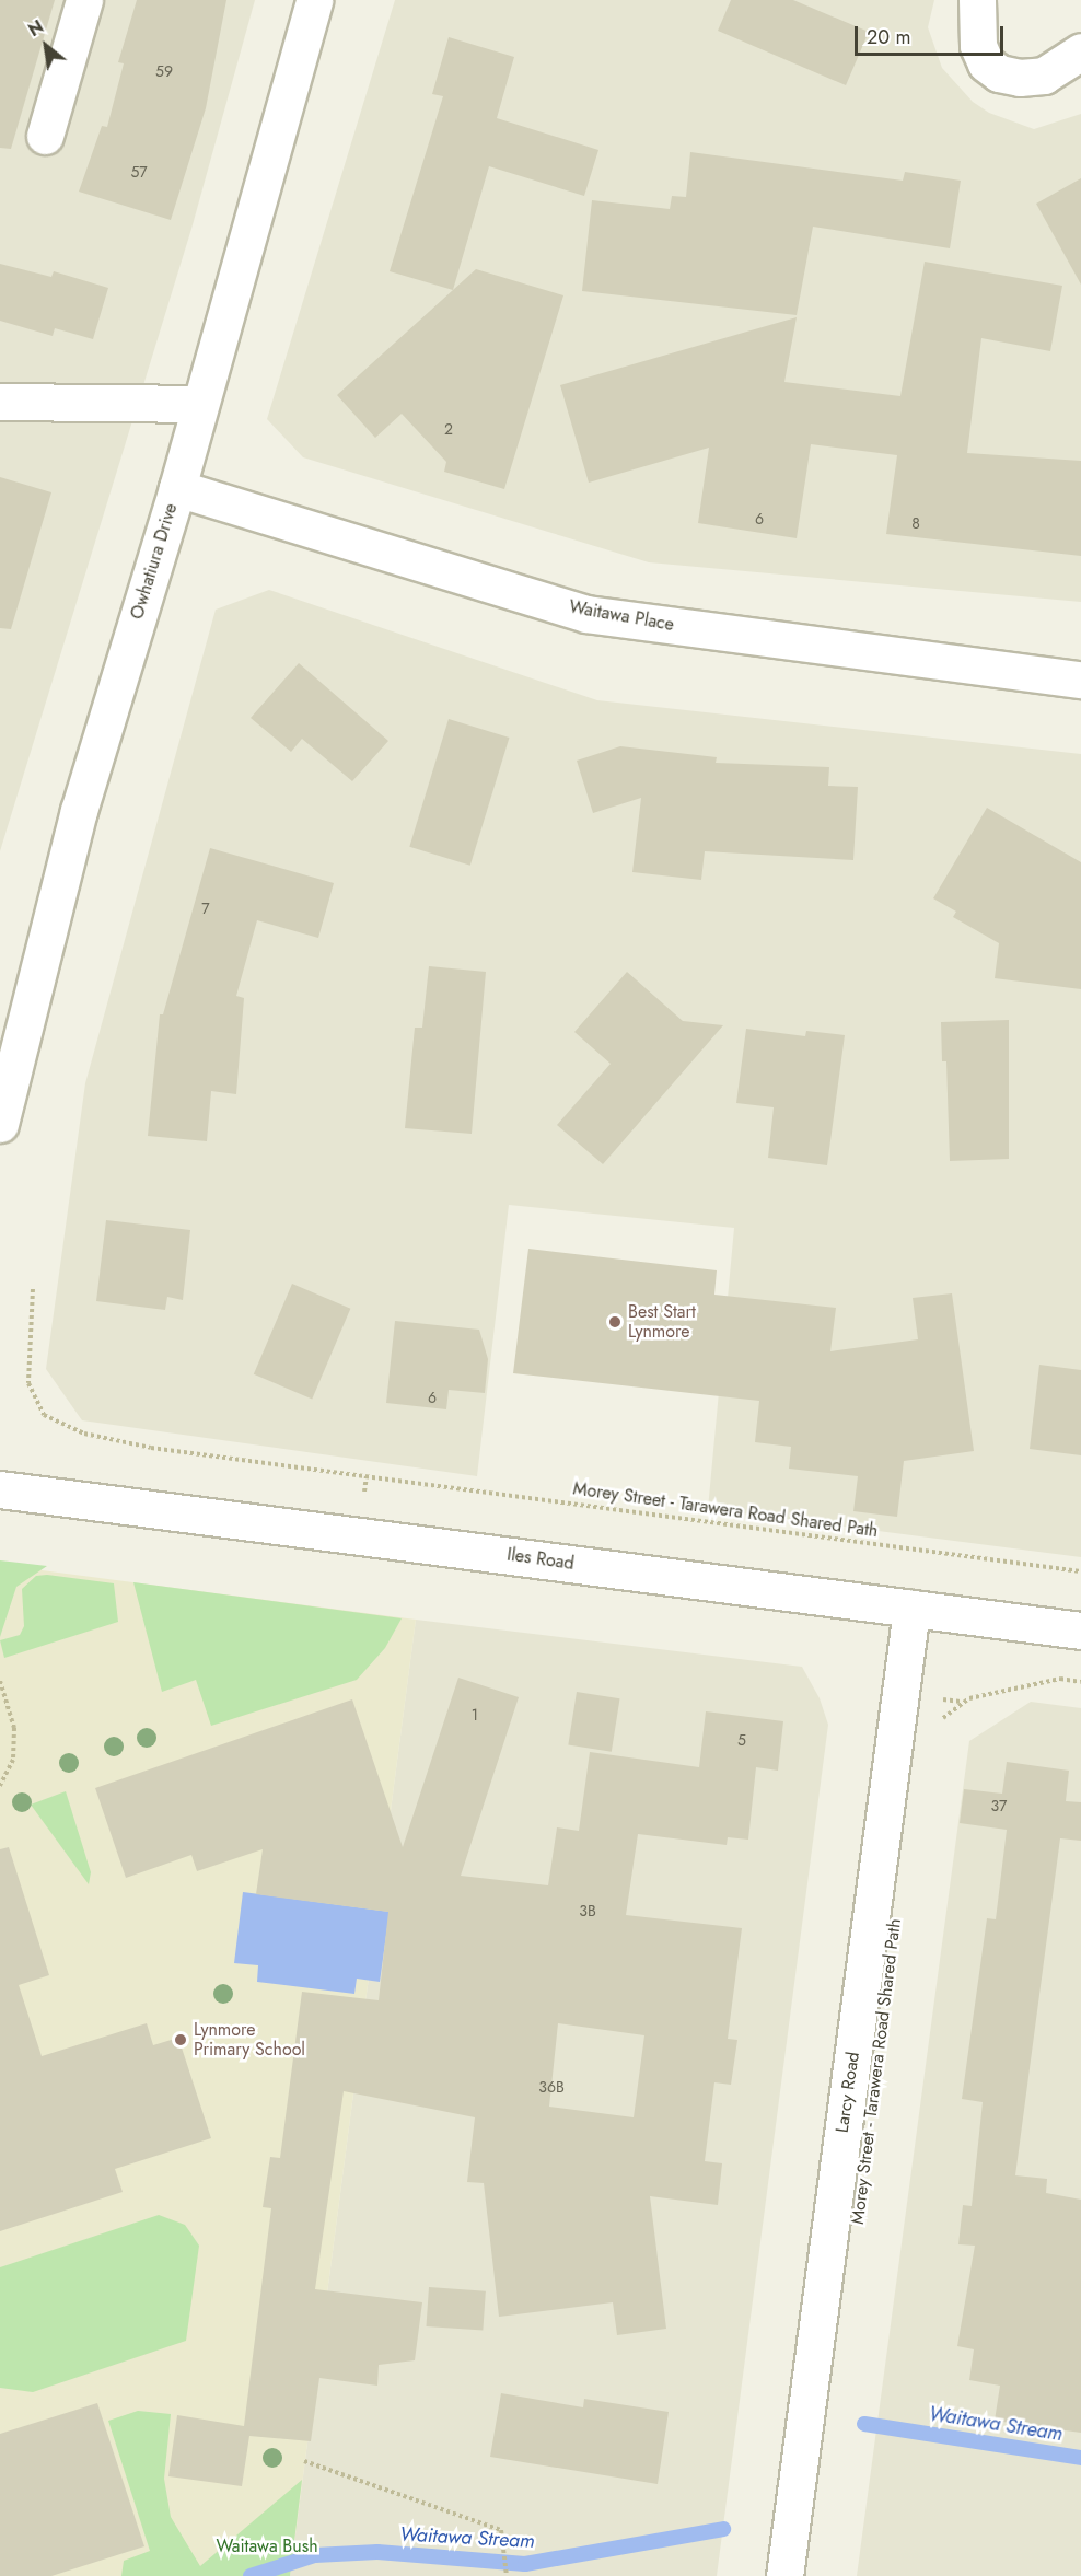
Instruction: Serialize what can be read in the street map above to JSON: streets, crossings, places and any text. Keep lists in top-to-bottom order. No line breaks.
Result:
{"streets":{"street":["Owhatiura Drive","Waitawa Place","Iles Road","Larcy Road"],"path":["Morey Street - Tarawera Road Shared Path"]},"crossings":[["Owhatiura Drive","Waitawa Place"],["Iles Road","Larcy Road"]],"water":["Waitawa Stream"],"parks":["Waitawa Bush"],"places":["Best Start Lynmore","Lynmore Primary School"],"house_numbers":["59","57","2","6","8","7","6","1","5","37","3B","36B"],"scale_bar":"20 m","north":"top left"}
